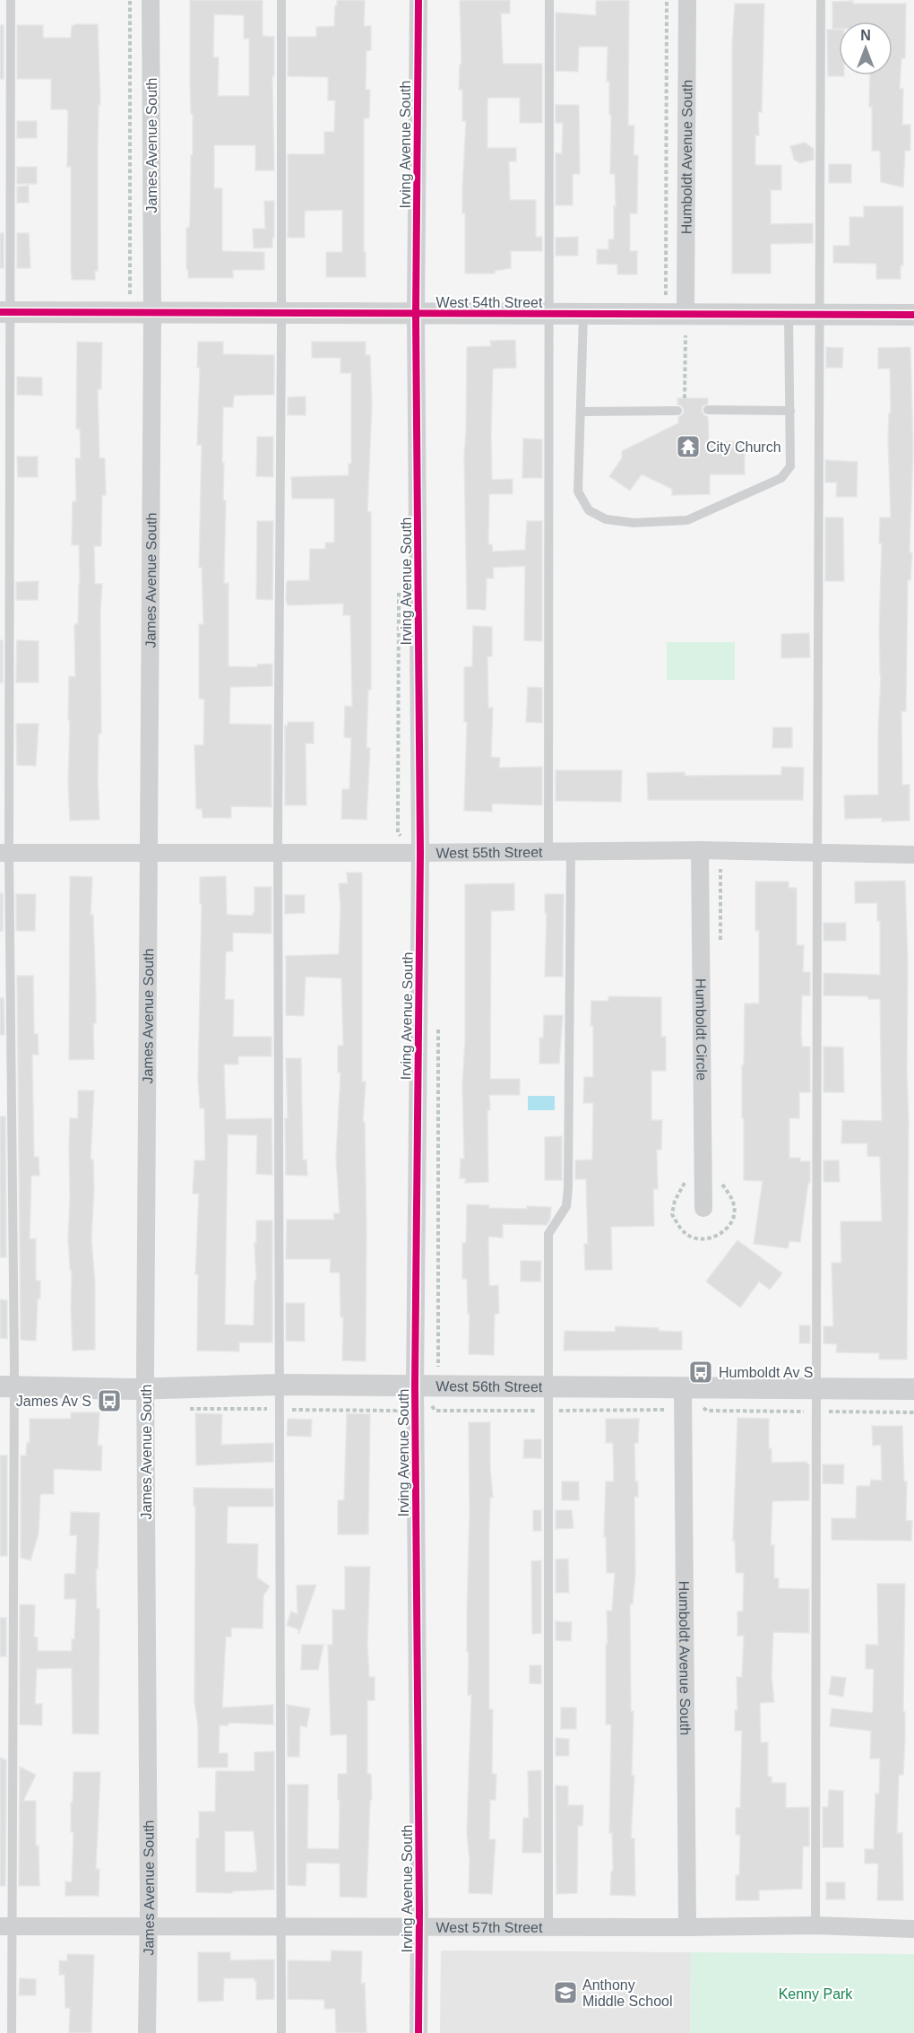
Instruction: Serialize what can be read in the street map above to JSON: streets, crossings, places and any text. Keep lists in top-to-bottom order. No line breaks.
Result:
{"streets":{"street":["Irving Avenue South","James Avenue South","Humboldt Avenue South","West 54th Street","West 55th Street","Humboldt Circle","West 56th Street","West 57th Street"]},"crossings":[["Irving Avenue South","West 54th Street"],["Irving Avenue South","West 55th Street"],["Irving Avenue South","West 56th Street"],["Irving Avenue South","West 57th Street"],["James Avenue South","West 54th Street"],["James Avenue South","West 55th Street"],["James Avenue South","West 56th Street"],["James Avenue South","West 57th Street"],["Humboldt Avenue South","West 54th Street"],["Humboldt Avenue South","West 56th Street"],["Humboldt Avenue South","West 57th Street"],["West 55th Street","Humboldt Circle"]],"parks":["Kenny Park"],"places":{"temple":["City Church"],"bus stop":["Humboldt Av S","James Av S"],"school or university":["Anthony Middle School"]},"north":"top"}
